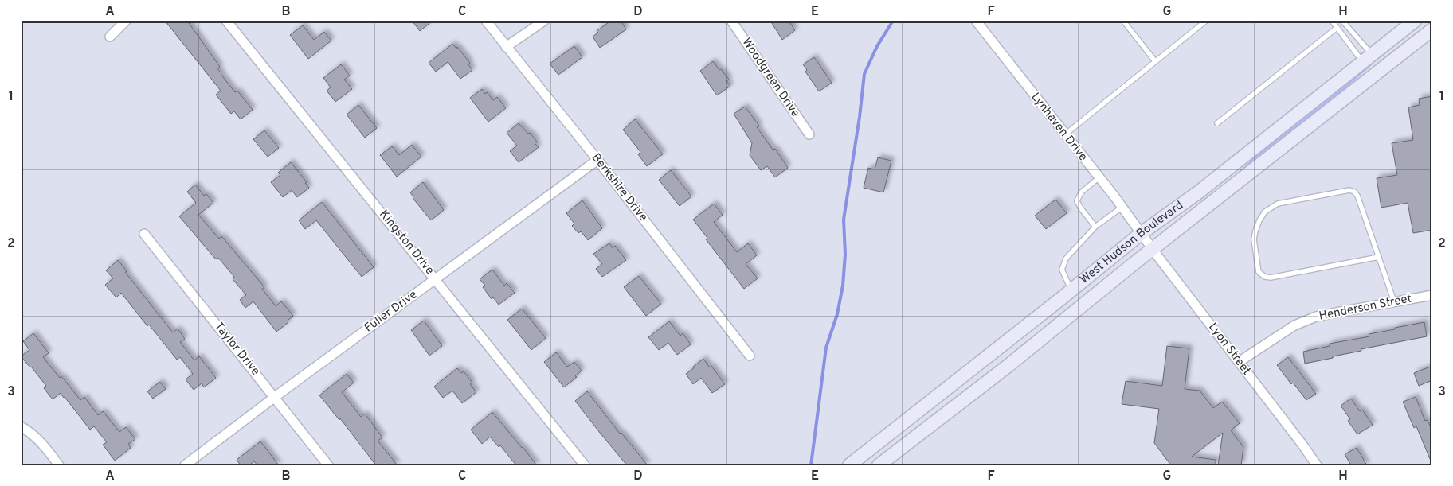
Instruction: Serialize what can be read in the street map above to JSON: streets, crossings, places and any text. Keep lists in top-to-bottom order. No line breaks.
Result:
{"streets":{"main road":["West Hudson Boulevard"],"street":["Woodgreen Drive","Lynhaven Drive","Berkshire Drive","Kingston Drive","Henderson Street","Fuller Drive","Taylor Drive","Lyon Street"]},"crossings":[["Lynhaven Drive","West Hudson Boulevard"],["Lynhaven Drive","Lyon Street"],["Berkshire Drive","Fuller Drive"],["Kingston Drive","Fuller Drive"],["West Hudson Boulevard","Lyon Street"],["Henderson Street","Lyon Street"],["Fuller Drive","Taylor Drive"]],"grid":{"columns":["A","B","C","D","E","F","G","H"],"rows":["1","2","3"]}}
